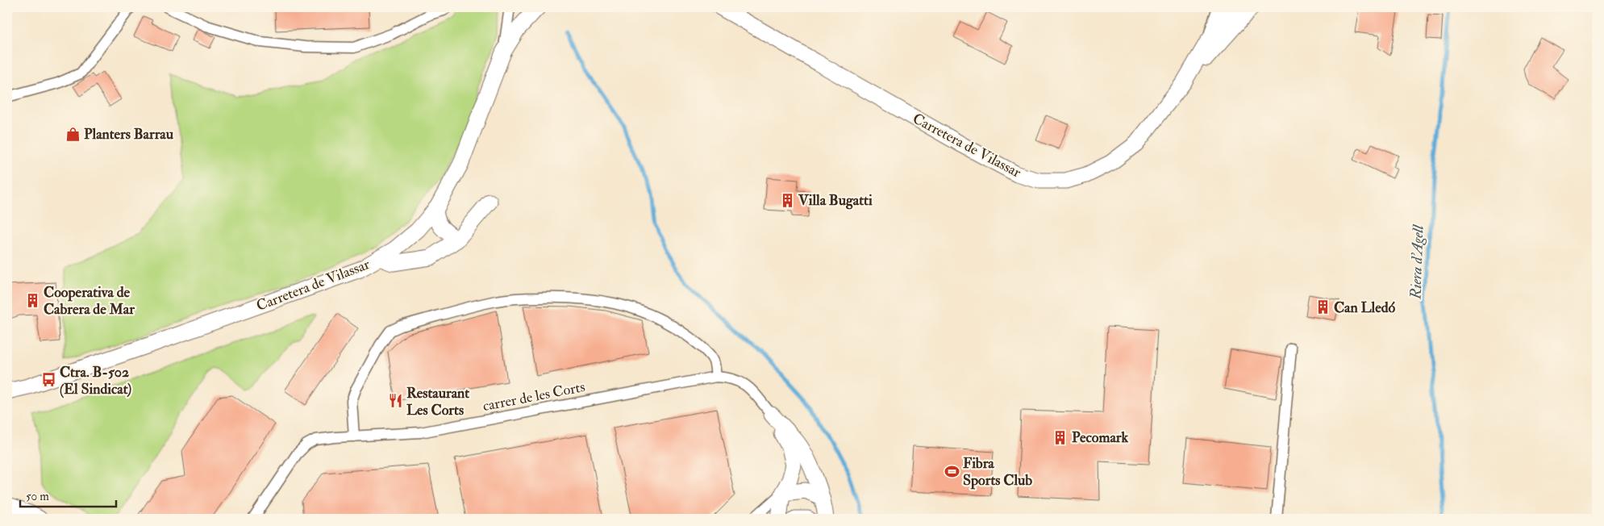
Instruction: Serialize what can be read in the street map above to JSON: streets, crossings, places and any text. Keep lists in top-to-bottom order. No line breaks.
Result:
{"streets":{"street":["Carretera de Vilassar","carrer de les Corts"]},"water":["Riera d'Agell"],"places":{"shop":["Planters Barrau"],"building":["Villa Bugatti","Cooperativa de Cabrera de Mar","Can Lledó","Pecomark"],"bus stop":["Ctra. B-502 (El Sindicat)"],"restaurant":["Restaurant Les Corts"],"sports":["Fibra Sports Club"]},"scale_bar":"50 m"}
